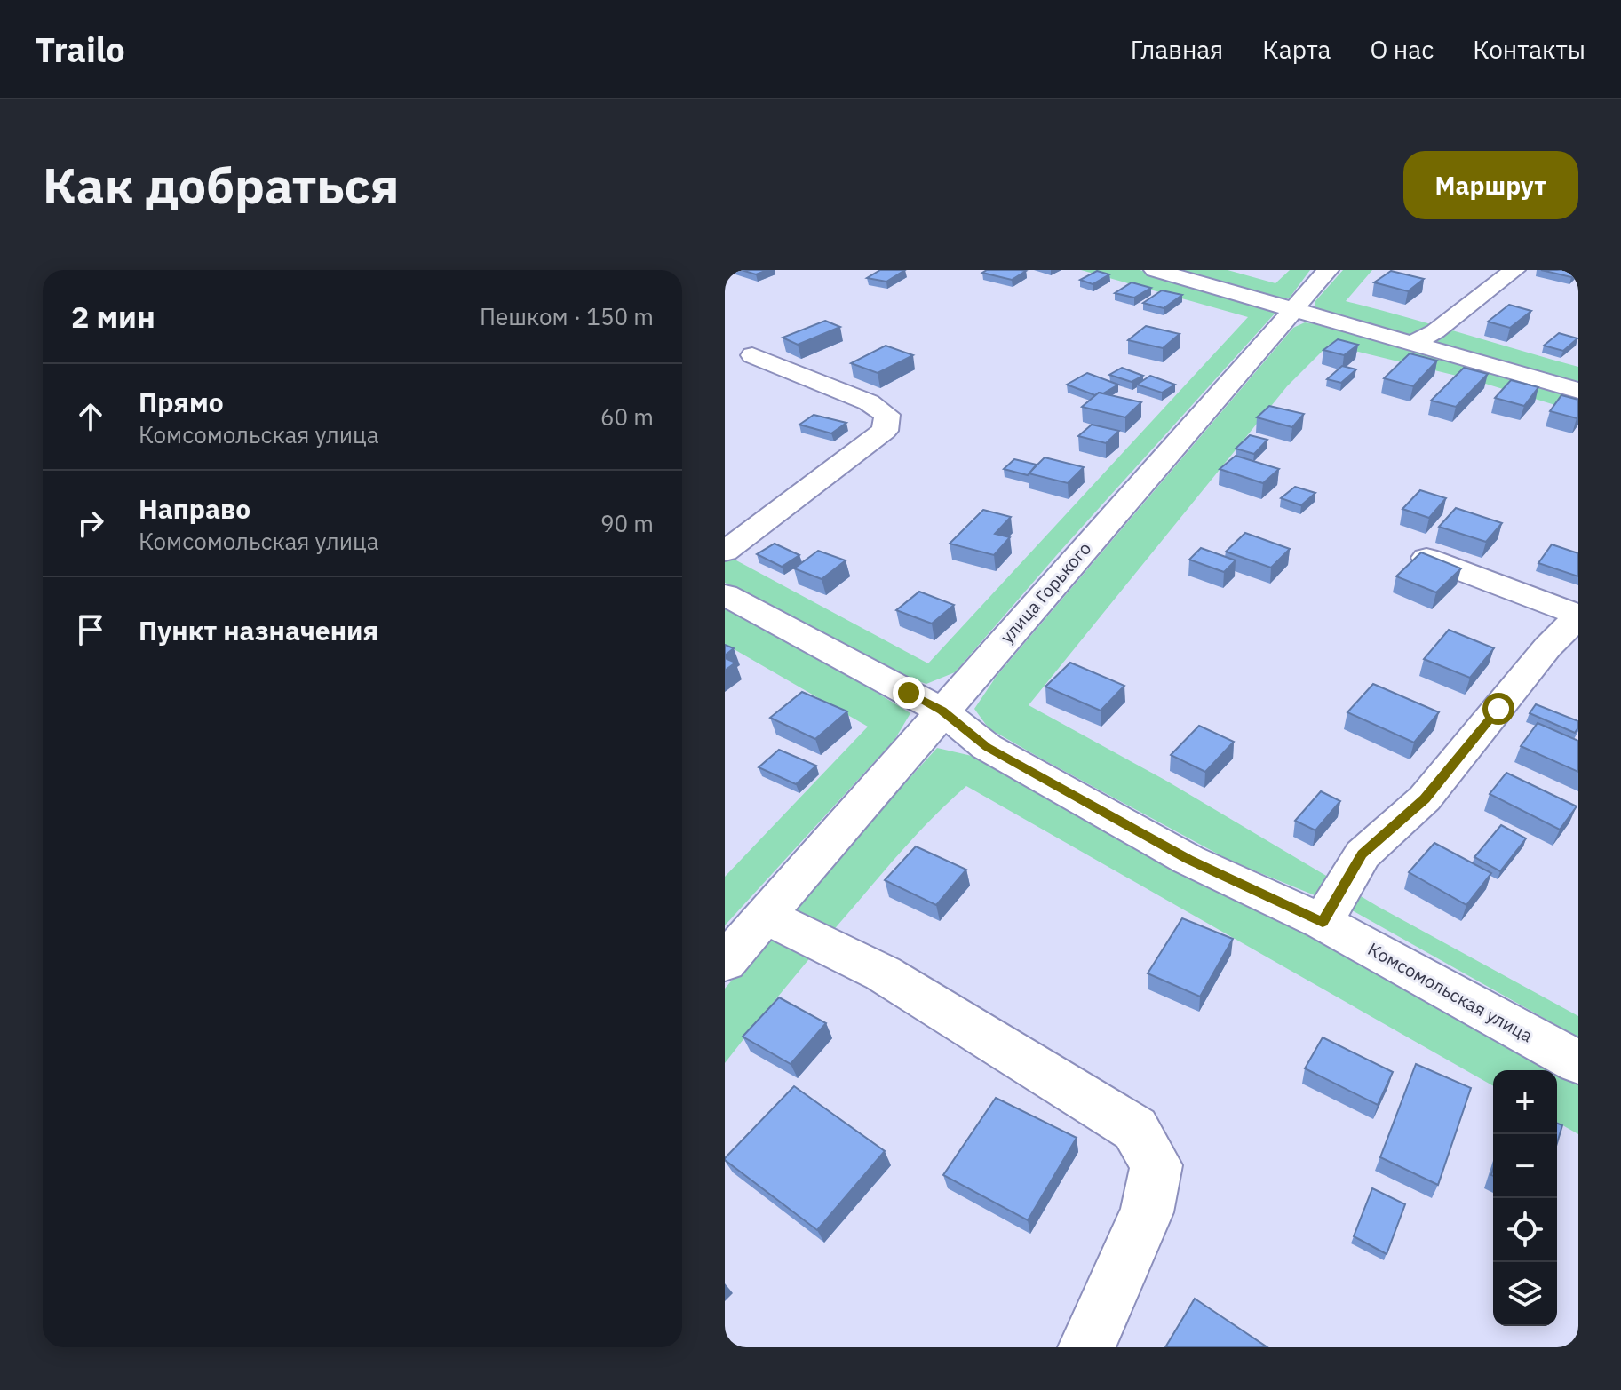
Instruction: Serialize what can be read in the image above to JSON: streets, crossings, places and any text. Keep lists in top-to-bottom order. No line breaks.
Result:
{"streets":{"street":["улица Горького","Комсомольская улица"]},"crossings":[["улица Горького","Комсомольская улица"]],"page":{"header":"Trailo","nav":["Главная","Карта","О нас","Контакты"],"buttons":"Маршрут","title":"Как добраться","heading":["2 мин","Пешком · 150 m"],"list":[["Прямо","Комсомольская улица","60 m"],["Направо","Комсомольская улица","90 m"],"Пункт назначения"],"map_buttons":["+","−"]}}
